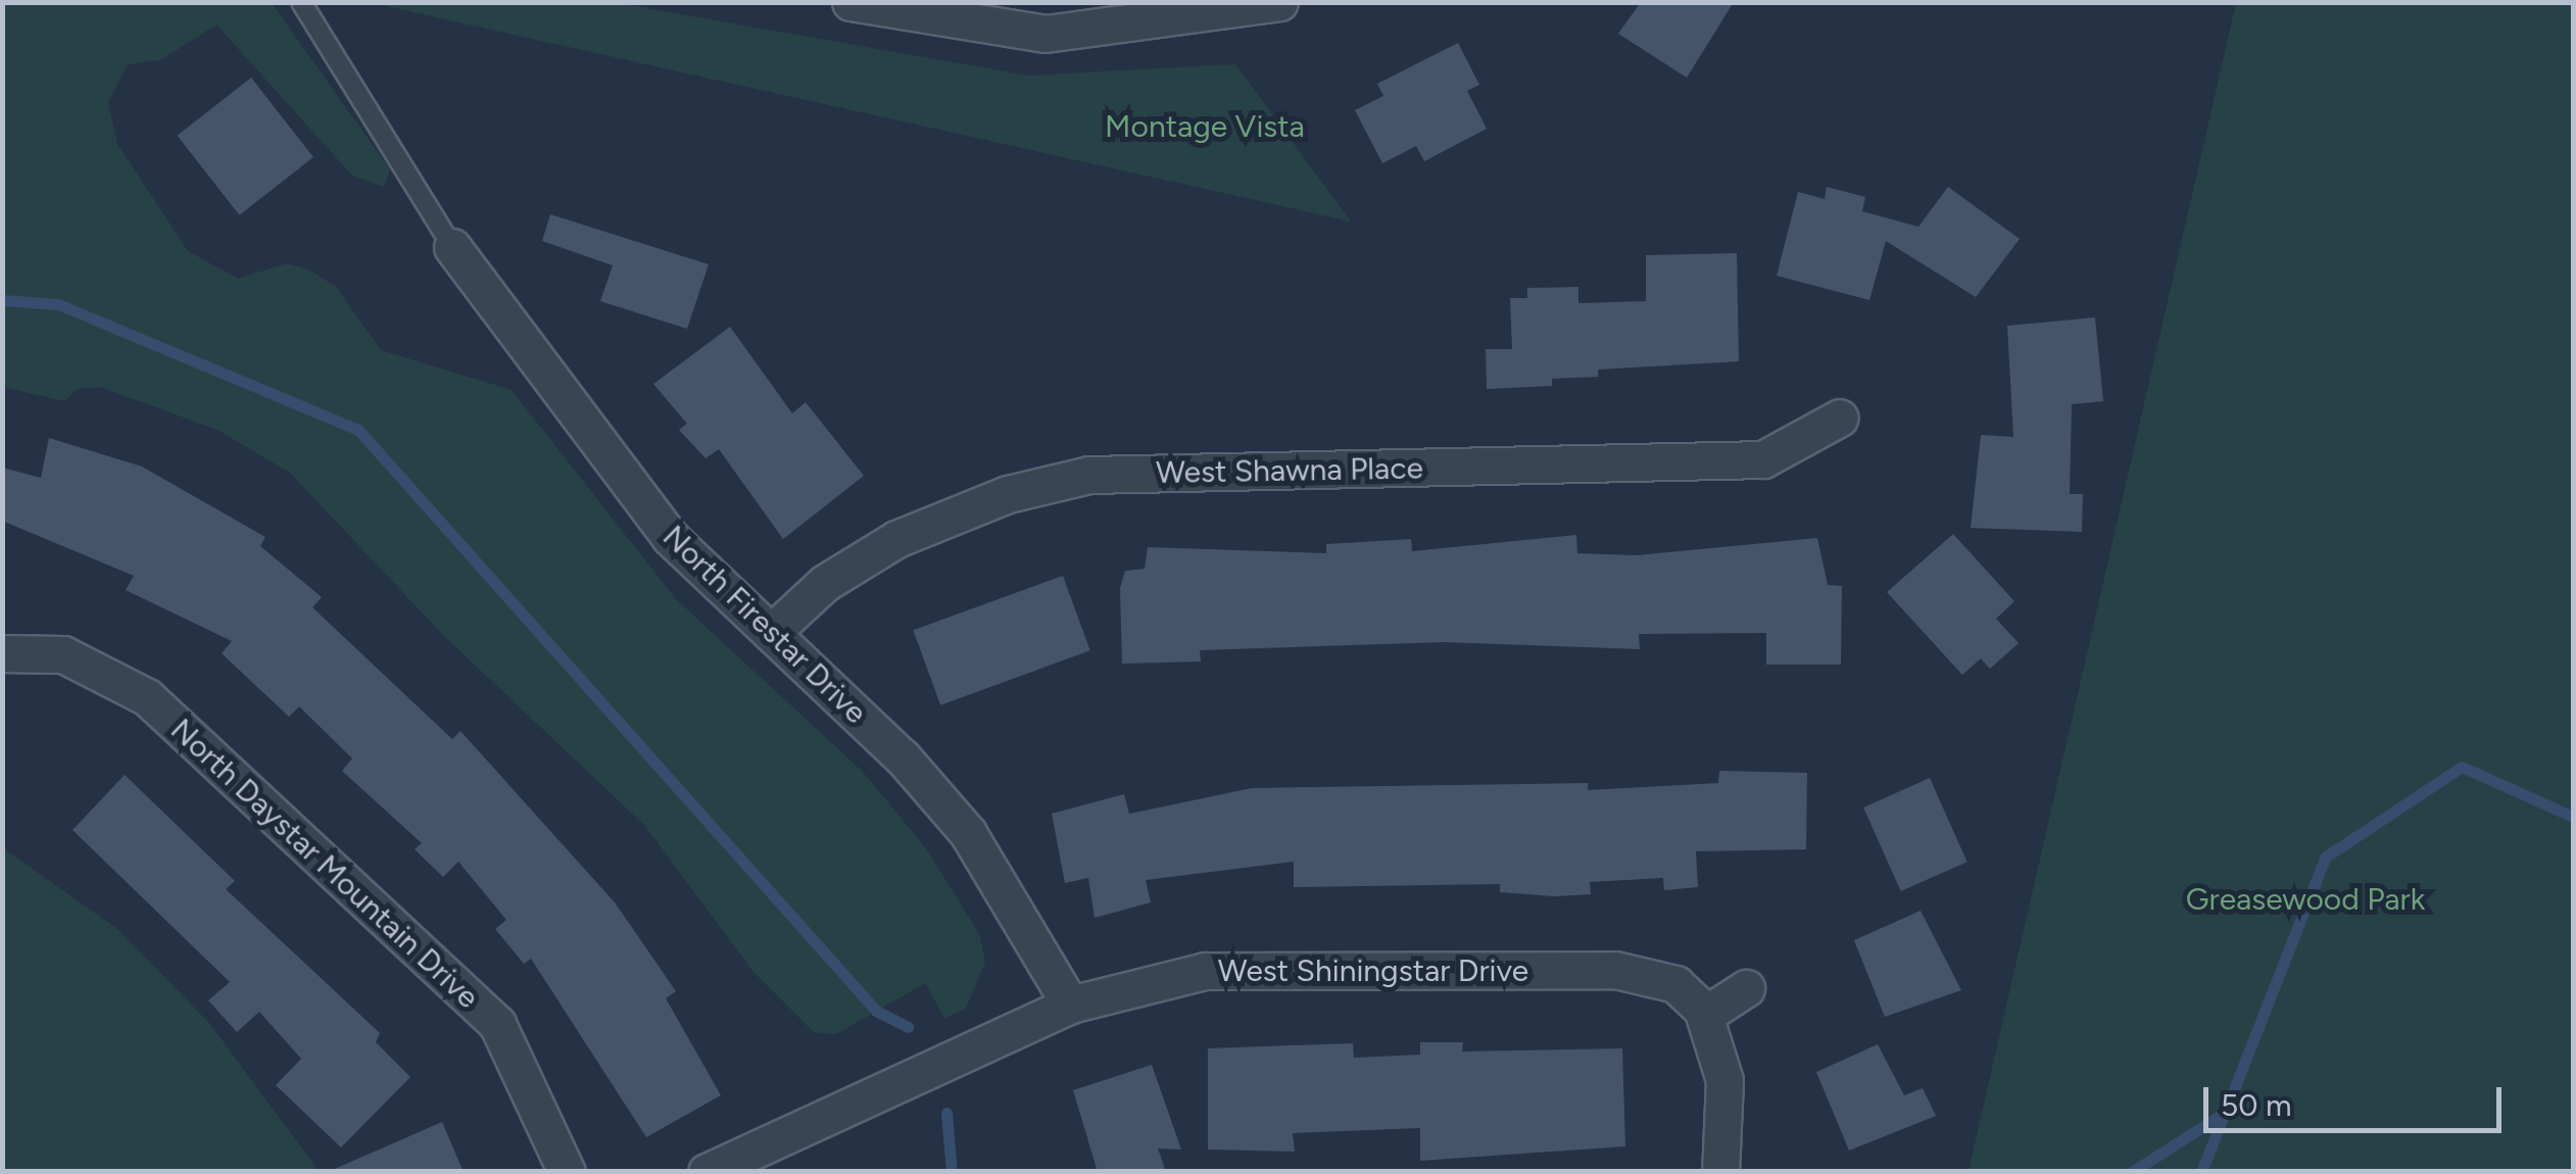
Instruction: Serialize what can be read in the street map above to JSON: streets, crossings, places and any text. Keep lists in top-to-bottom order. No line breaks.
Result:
{"streets":{"street":["West Shawna Place","North Firestar Drive","North Daystar Mountain Drive","West Shiningstar Drive"]},"crossings":[["West Shawna Place","North Firestar Drive"],["North Firestar Drive","West Shiningstar Drive"]],"parks":["Montage Vista","Greasewood Park"],"scale_bar":"50 m"}
